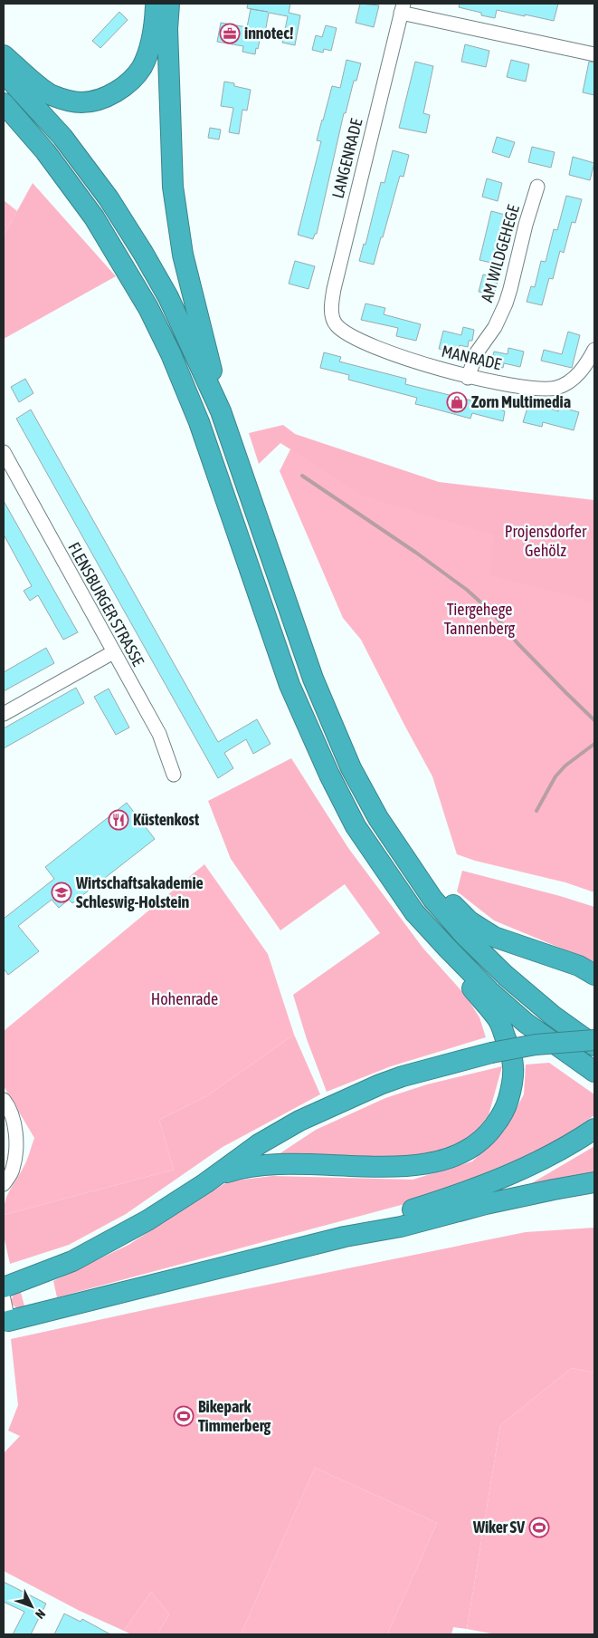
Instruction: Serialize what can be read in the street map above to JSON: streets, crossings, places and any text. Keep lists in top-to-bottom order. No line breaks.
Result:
{"streets":{"street":["LANGENRADE","AM WILDGEHEGE","MANRADE","FLENSBURGER STRASSE"]},"crossings":[["LANGENRADE","MANRADE"],["AM WILDGEHEGE","MANRADE"]],"parks":["Projensdorfer Gehölz","Tiergehege Tannenberg","Hohenrade"],"places":{"office":["innotec!"],"shop":["Zorn Multimedia"],"restaurant":["Küstenkost"],"school or university":["Wirtschaftsakademie Schleswig-Holstein"],"sports":["Bikepark Timmerberg","Wiker SV"]},"north":"bottom right"}
